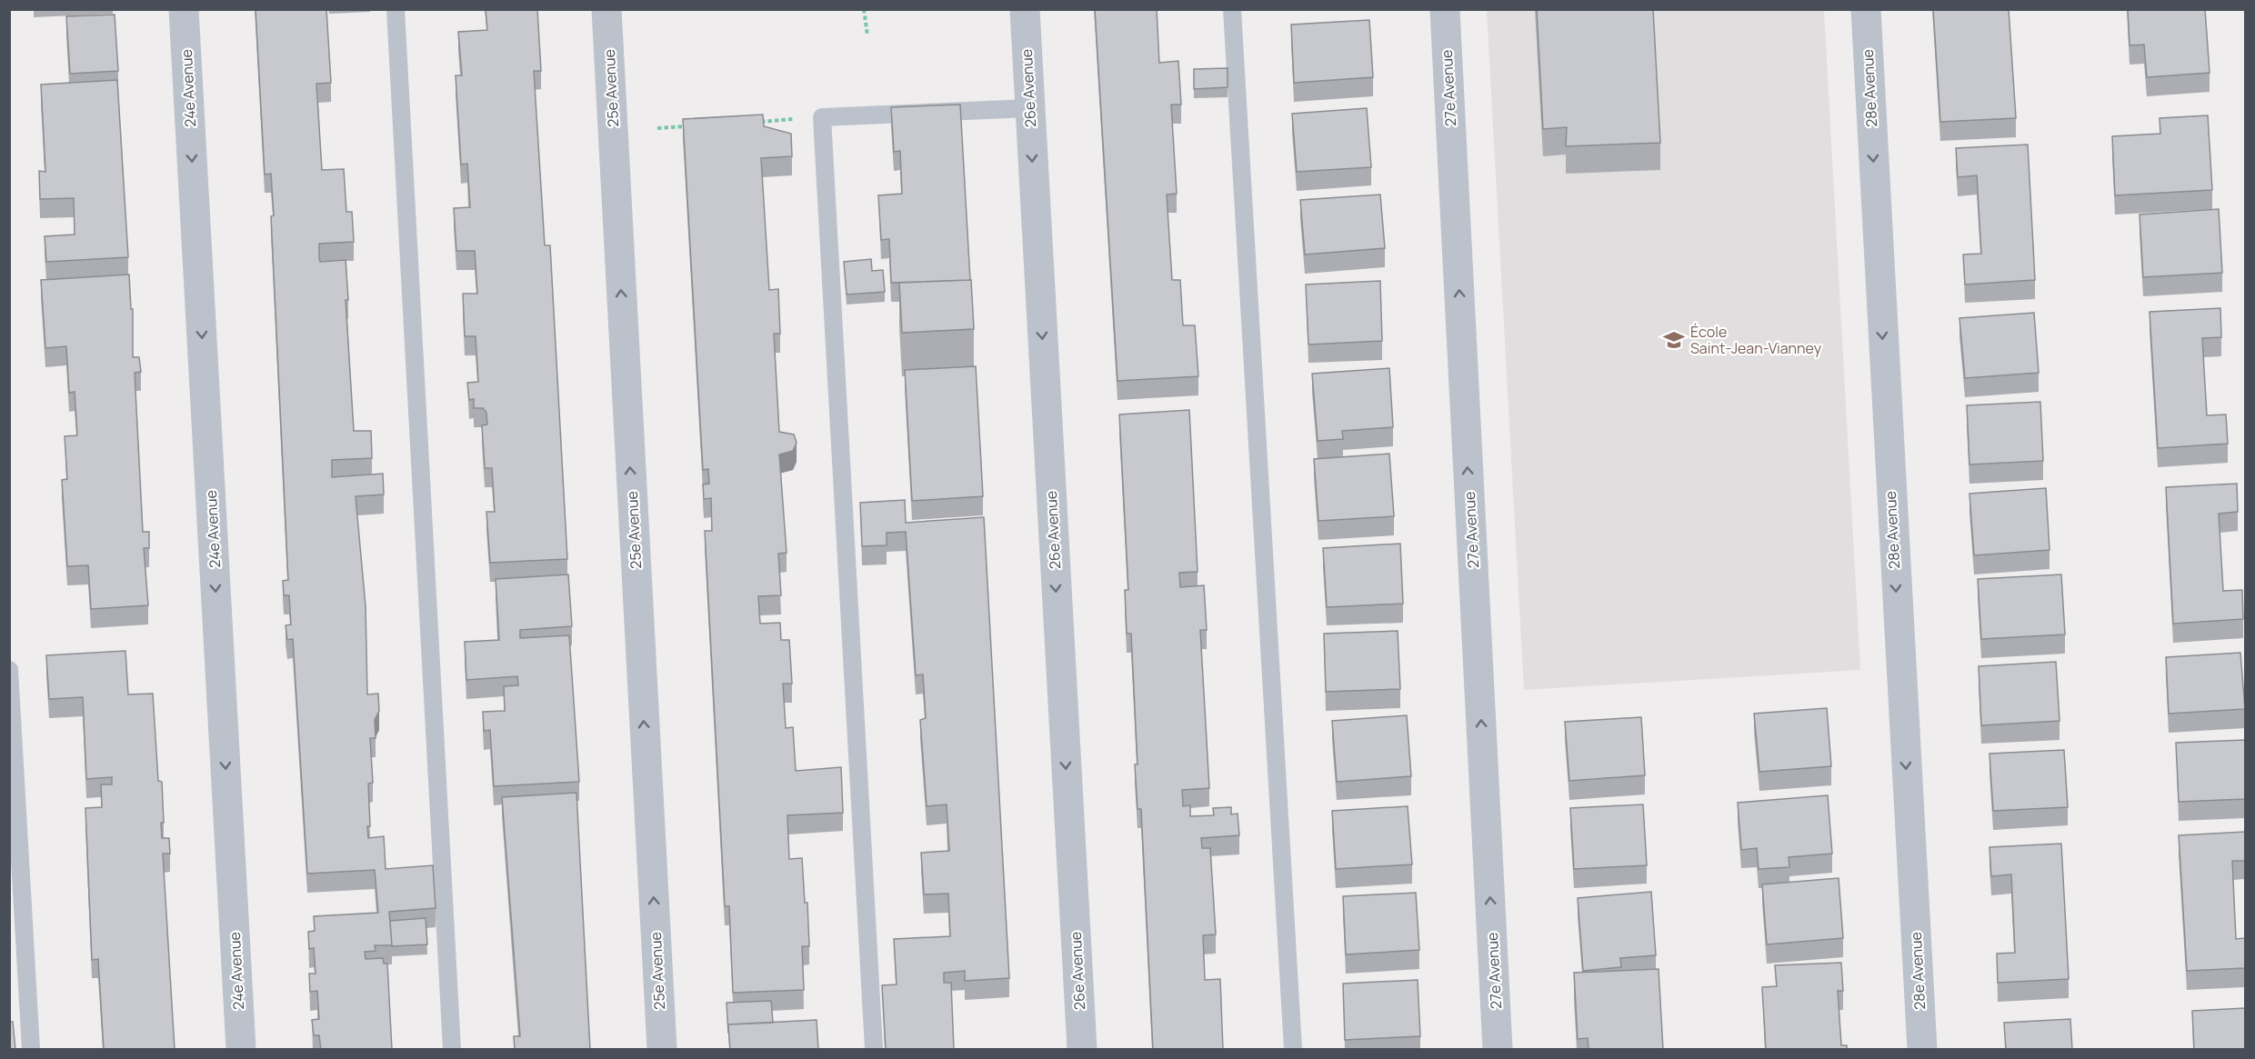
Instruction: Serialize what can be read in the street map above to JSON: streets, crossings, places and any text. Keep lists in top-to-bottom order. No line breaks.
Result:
{"streets":{"street":["24e Avenue","25e Avenue","26e Avenue","27e Avenue","28e Avenue"]},"one_way":["24e Avenue","25e Avenue","26e Avenue","27e Avenue","28e Avenue"],"places":{"school or university":["École Saint-Jean-Vianney"]}}
